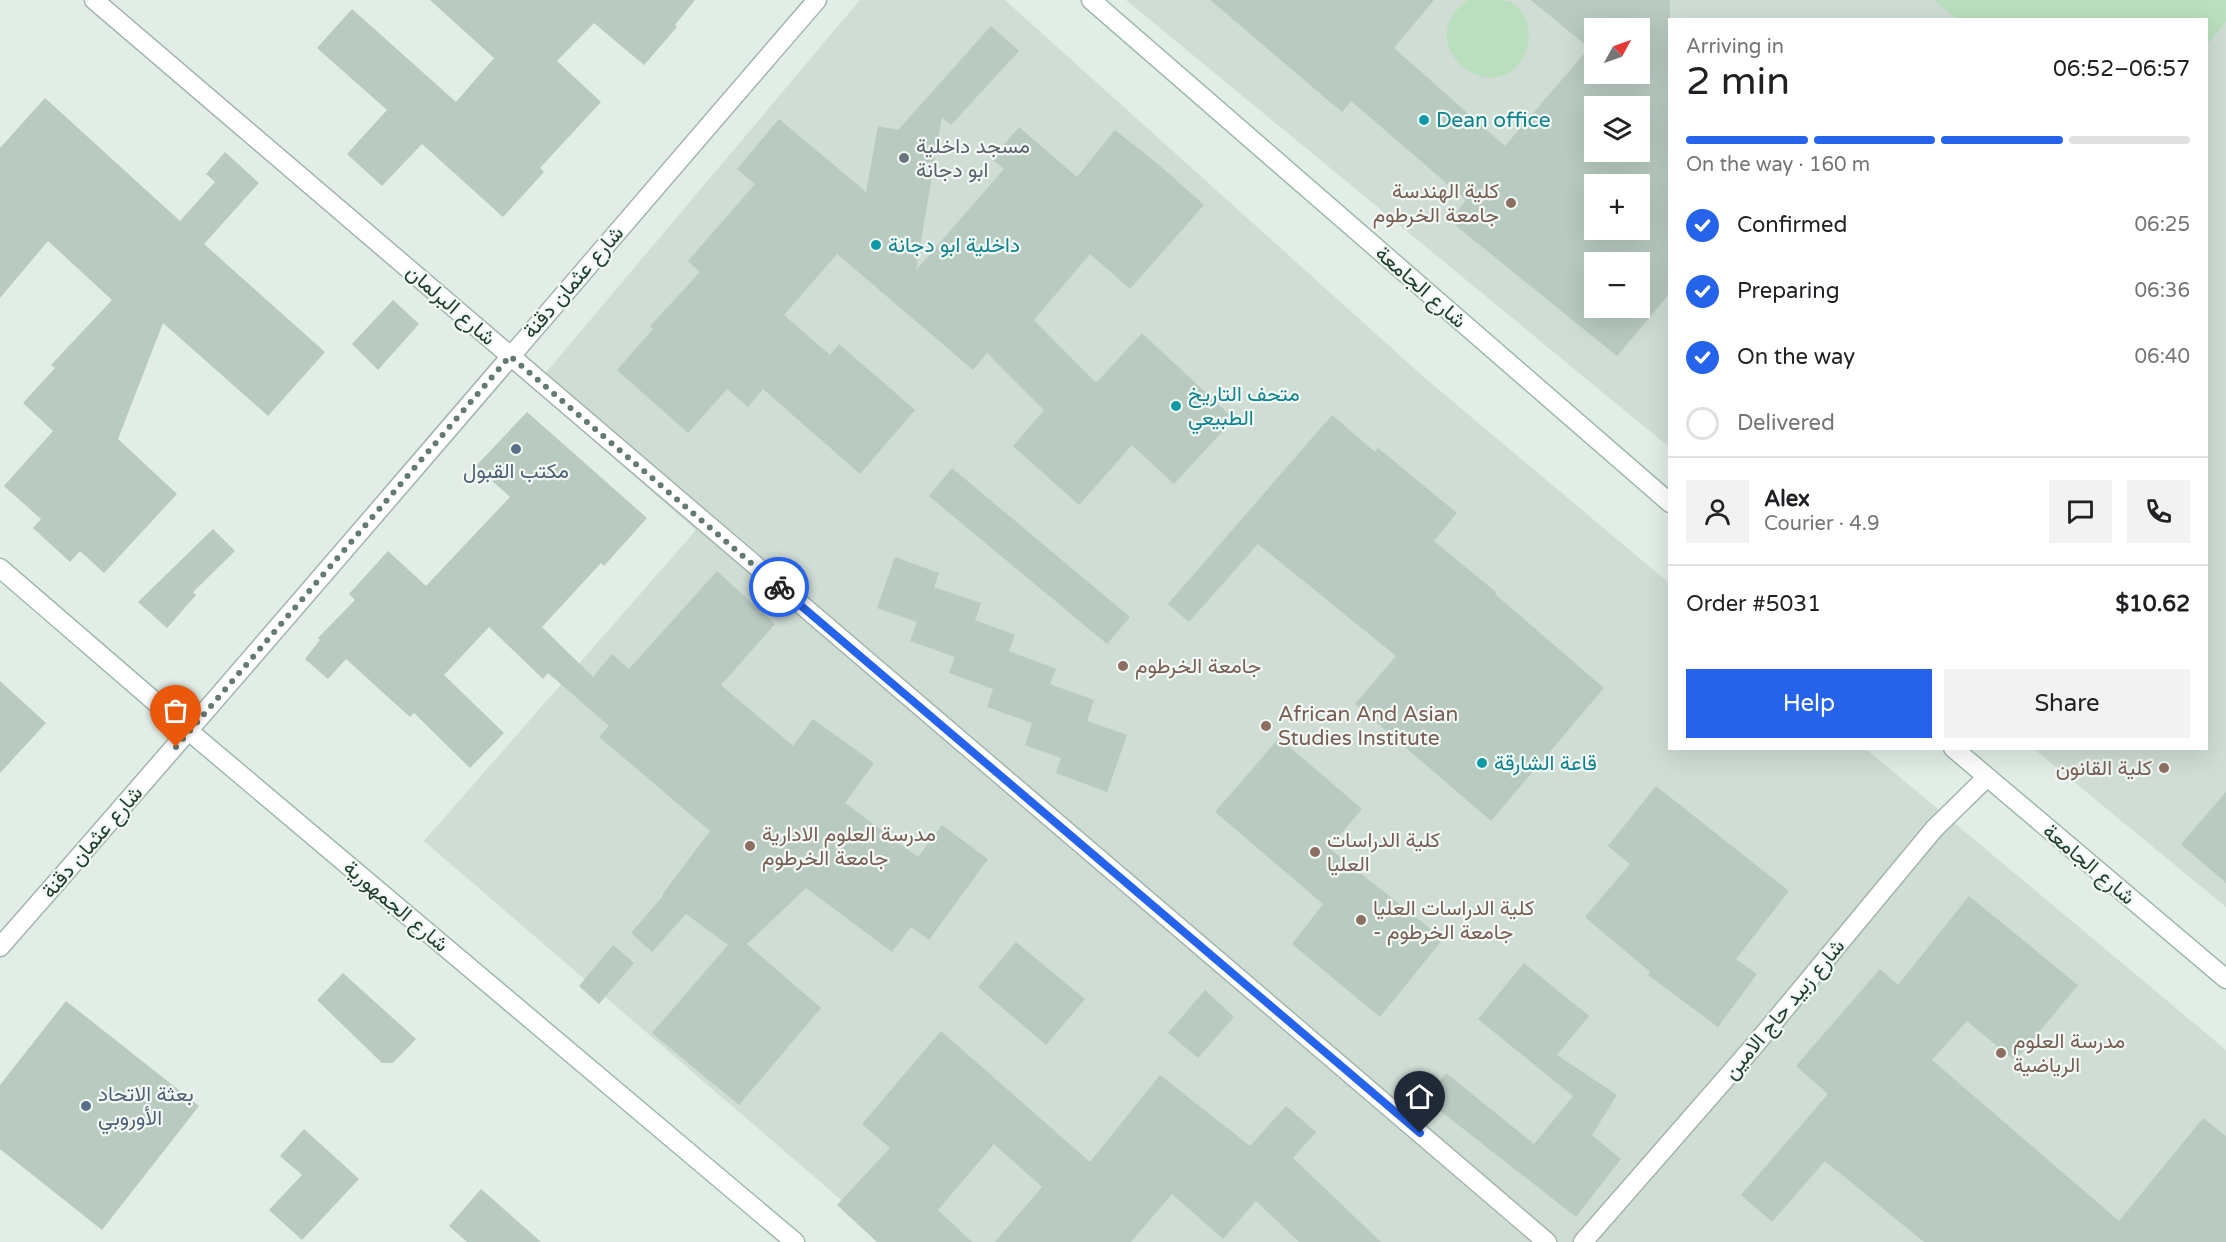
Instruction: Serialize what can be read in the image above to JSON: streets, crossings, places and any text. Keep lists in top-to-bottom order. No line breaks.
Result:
{"streets":{"street":["شارع عثمان دقنة","شارع الجامعة","شارع البرلمان","شارع الجمهورية","شارع زبيد حاج الامين"]},"crossings":[["شارع عثمان دقنة","شارع البرلمان"],["شارع عثمان دقنة","شارع الجمهورية"],["شارع الجامعة","شارع زبيد حاج الامين"]],"places":["Dean office","مسجد داخلية ابو دجانة","كلية الهندسة جامعة الخرطوم","داخلية ابو دجانة","متحف التاريخ الطبيعي","مكتب القبول","جامعة الخرطوم","African And Asian Studies Institute","قاعة الشارقة","كلية القانون","مدرسة العلوم الادارية جامعة الخرطوم","كلية الدراسات العليا","كلية الدراسات العليا - جامعة الخرطوم","مدرسة العلوم الرياضية","بعثة الاتحاد الأوروبي"],"north":"top right","page":{"map_buttons":["+","−"],"heading":["2 min","Arriving in","06:52–06:57"],"panel":["Alex","Courier · 4.9","Order #5031","$10.62"],"bar":"On the way · 160 m","list":[["Confirmed","06:25"],["Preparing","06:36"],["On the way","06:40"],"Delivered"],"buttons":["Help","Share"]}}
